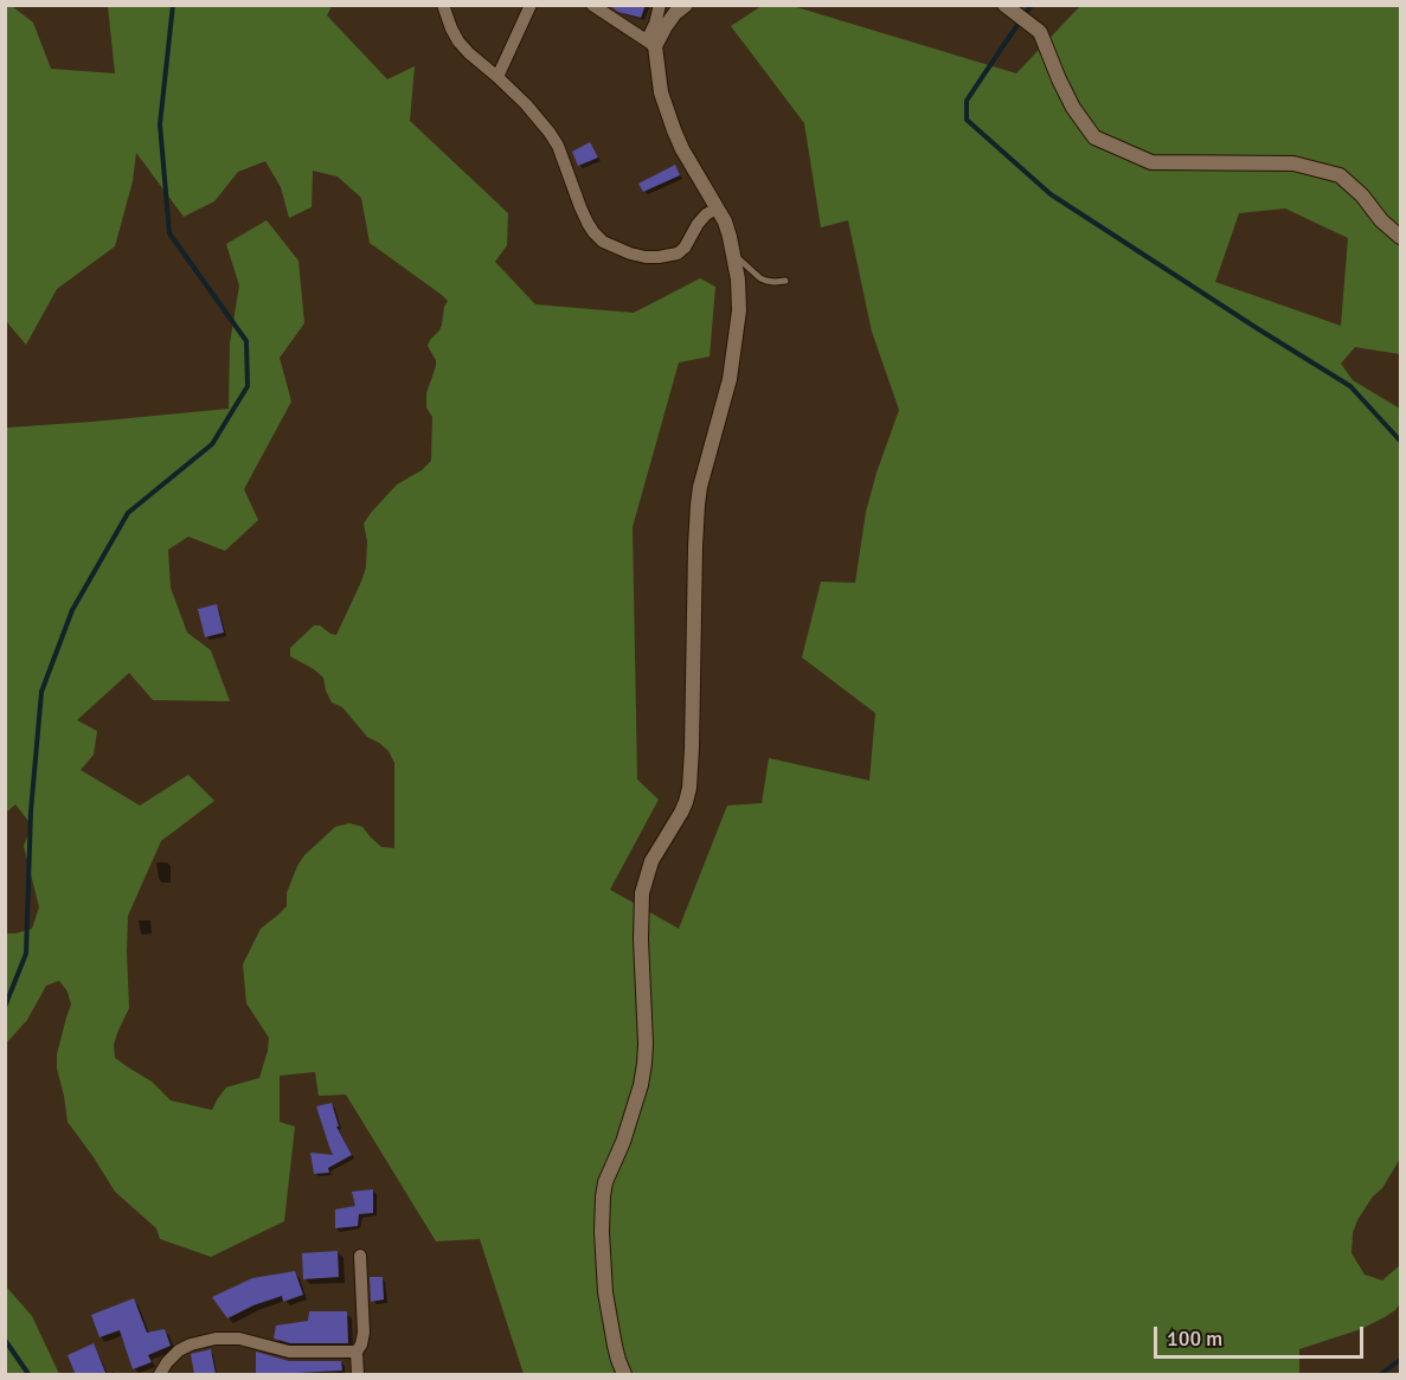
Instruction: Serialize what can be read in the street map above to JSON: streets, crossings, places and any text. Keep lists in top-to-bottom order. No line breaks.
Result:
{"scale_bar":"100 m"}
